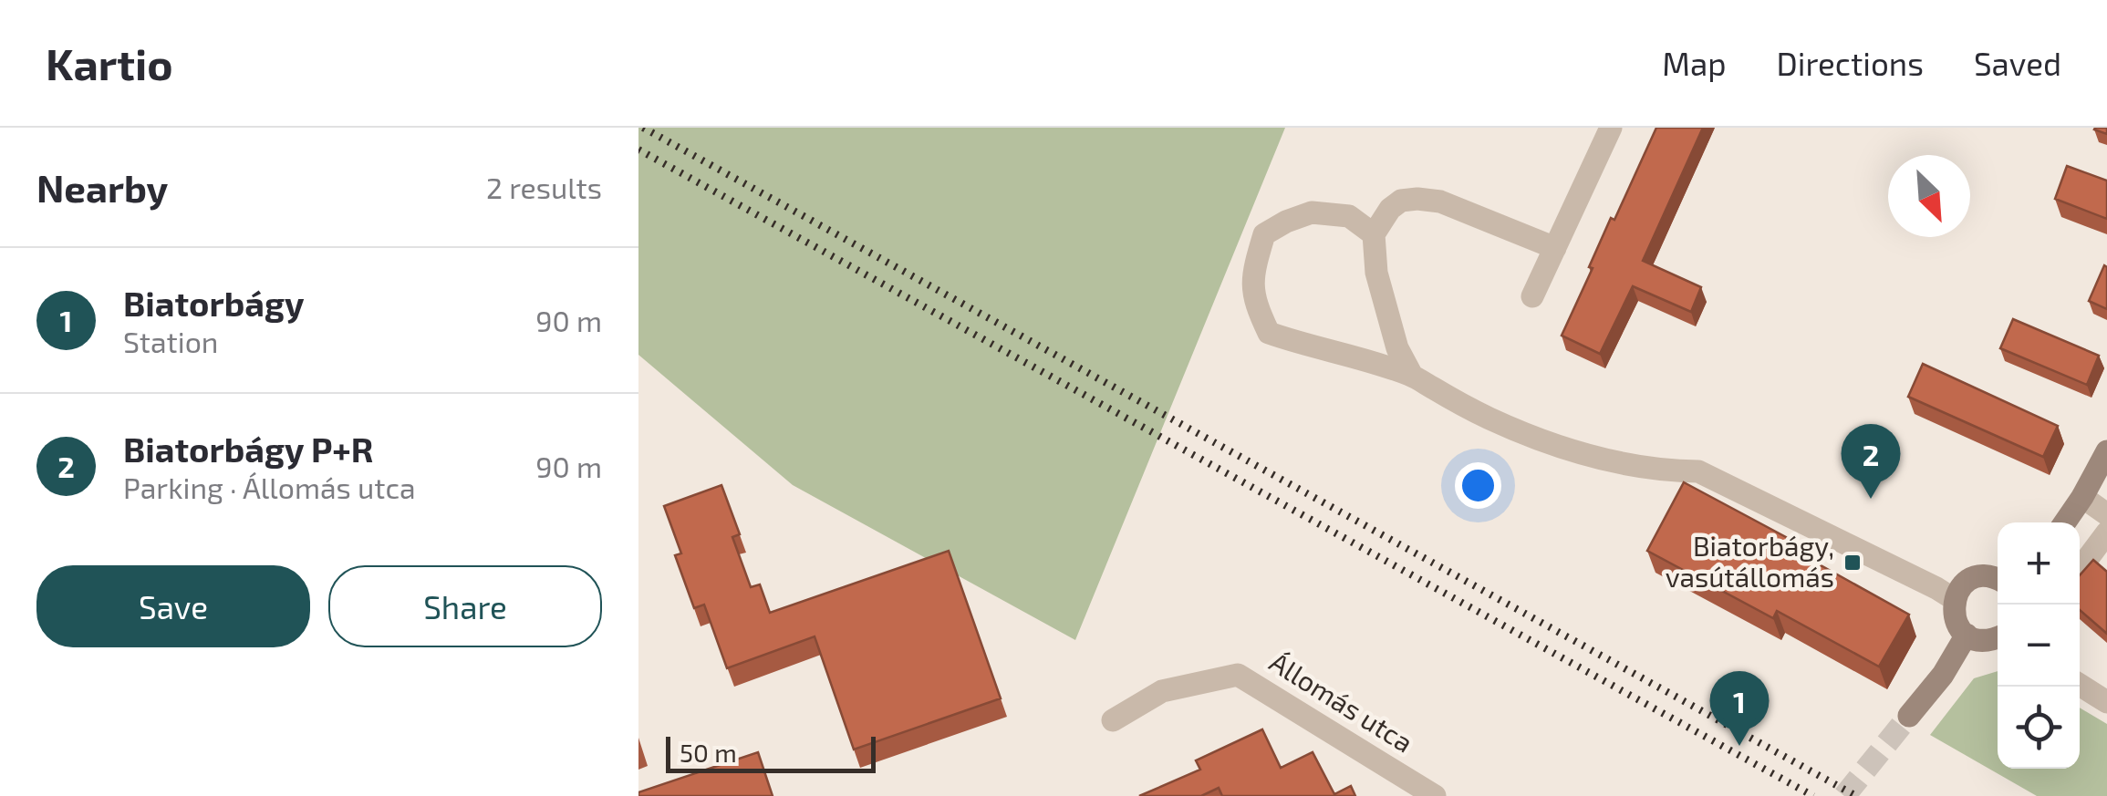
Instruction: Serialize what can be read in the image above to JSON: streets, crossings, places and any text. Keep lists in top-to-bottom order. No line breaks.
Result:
{"streets":{"street":["Állomás utca"]},"places":{"transit":["Biatorbágy, vasútállomás"]},"scale_bar":"50 m","north":"bottom right","page":{"header":"Kartio","nav":["Map","Directions","Saved"],"heading":["Nearby","2 results"],"list":[{"mark":"1","name":"Biatorbágy","note":"Station","value":"90 m"},{"mark":"2","name":"Biatorbágy P+R","note":"Parking · Állomás utca","value":"90 m"}],"pins":["2","1"],"map_buttons":["+","−"],"buttons":["Save","Share"],"scale":"50 m"}}
